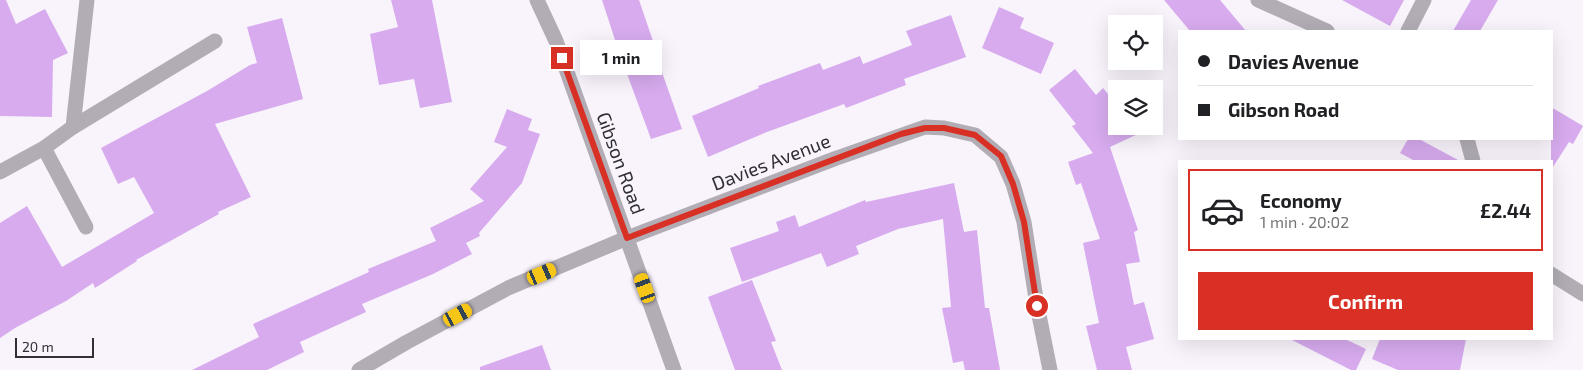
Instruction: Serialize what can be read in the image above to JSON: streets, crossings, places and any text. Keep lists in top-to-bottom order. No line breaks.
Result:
{"streets":{"street":["Davies Avenue","Gibson Road"]},"crossings":[["Davies Avenue","Gibson Road"]],"scale_bar":"20 m","page":{"banner":["Davies Avenue","Gibson Road"],"bubble":"1 min","list":[{"name":"Economy","note":"1 min · 20:02","value":"£2.44"}],"buttons":"Confirm","scale":"20 m"}}
